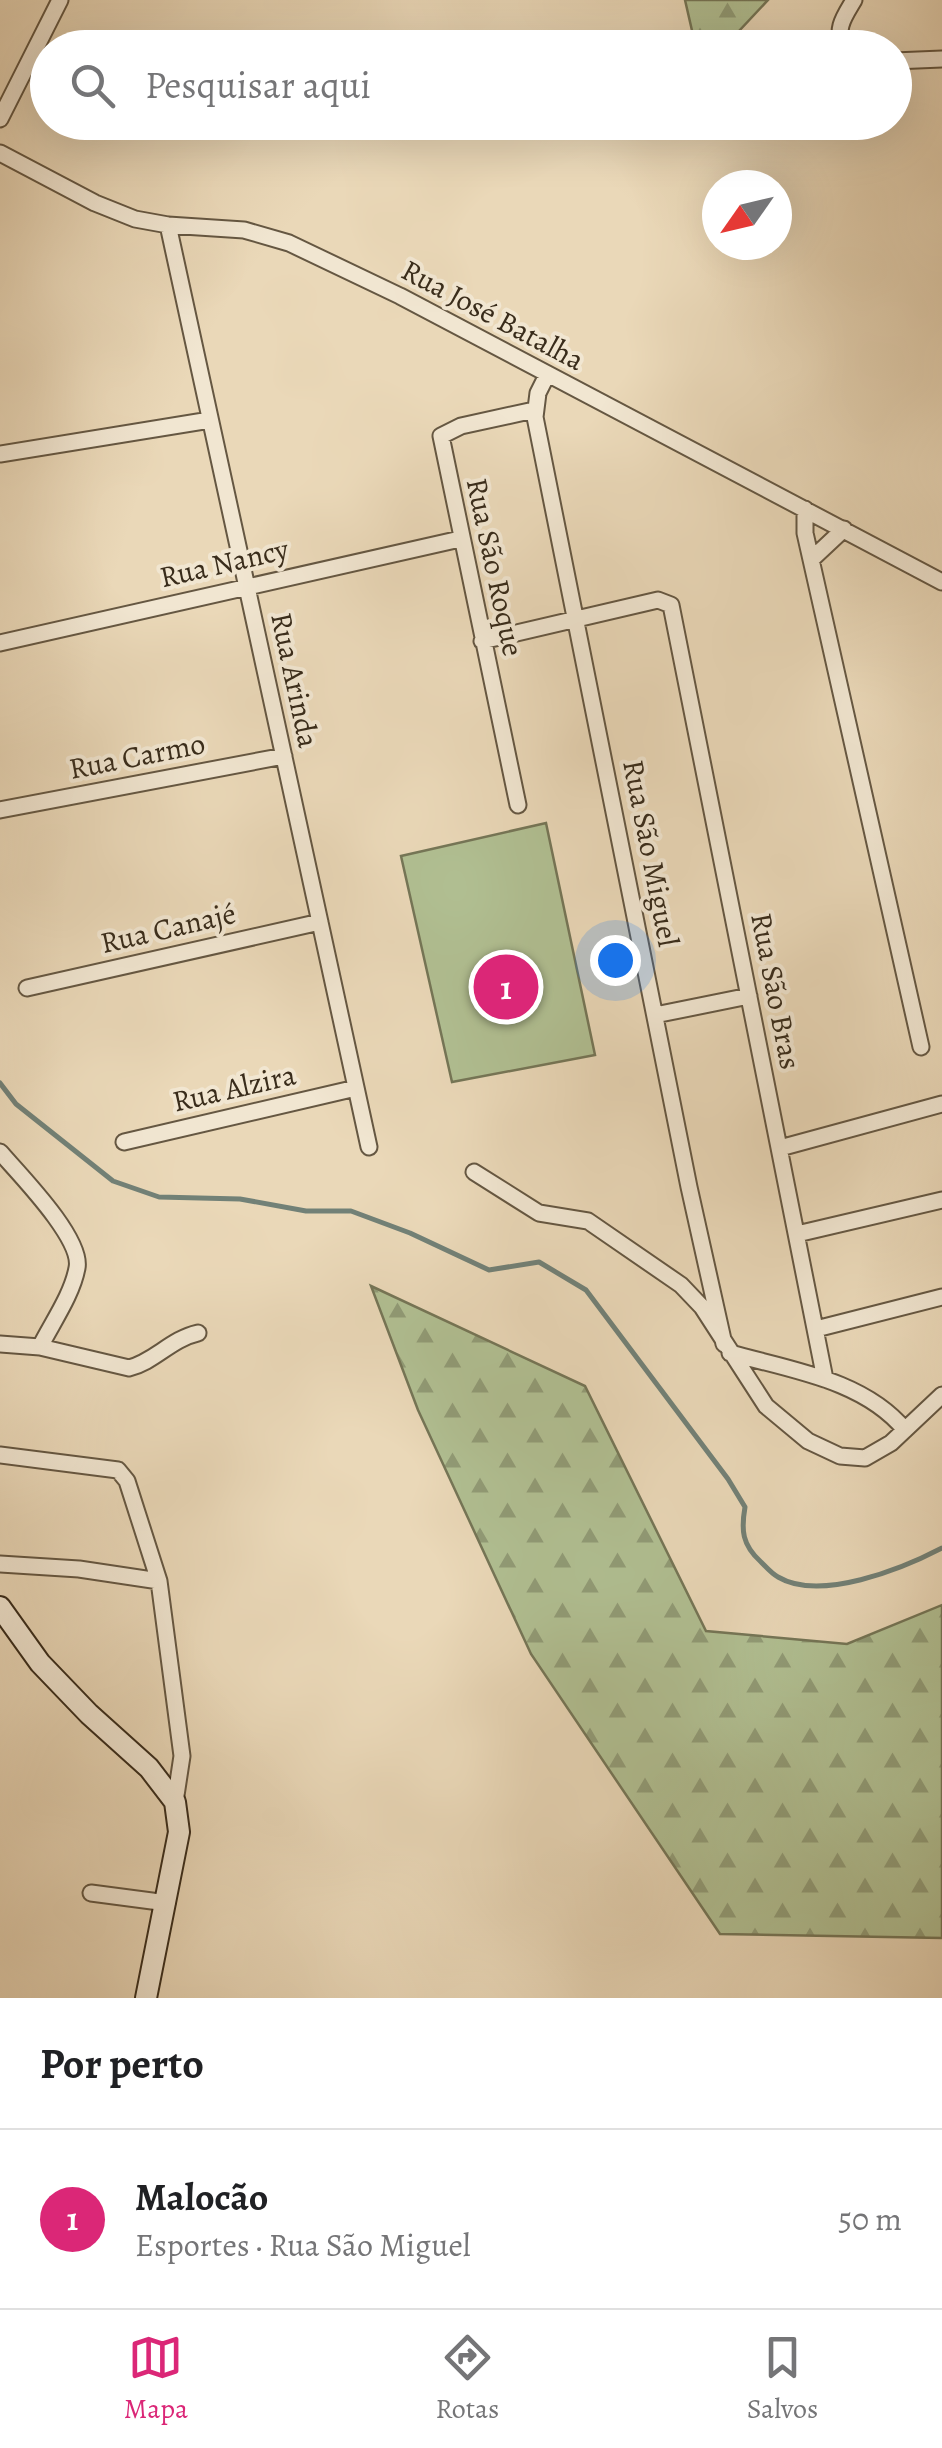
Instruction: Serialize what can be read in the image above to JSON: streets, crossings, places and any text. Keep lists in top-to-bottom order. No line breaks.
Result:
{"streets":{"street":["Rua José Batalha","Rua Nancy","Rua São Roque","Rua Arinda","Rua Carmo","Rua São Miguel","Rua Canajé","Rua São Bras","Rua Alzira"]},"crossings":[["Rua José Batalha","Rua Arinda"],["Rua Nancy","Rua São Roque"],["Rua Nancy","Rua Arinda"],["Rua São Roque","Rua São Miguel"],["Rua Arinda","Rua Carmo"],["Rua Arinda","Rua Canajé"],["Rua Arinda","Rua Alzira"],["Rua São Miguel","Rua São Bras"]],"north":"bottom left","page":{"search":"Pesquisar aqui","pins":"1","heading":"Por perto","list":[{"mark":"1","name":"Malocão","note":"Esportes · Rua São Miguel","value":"50 m"}],"nav":["Mapa","Rotas","Salvos"]}}
